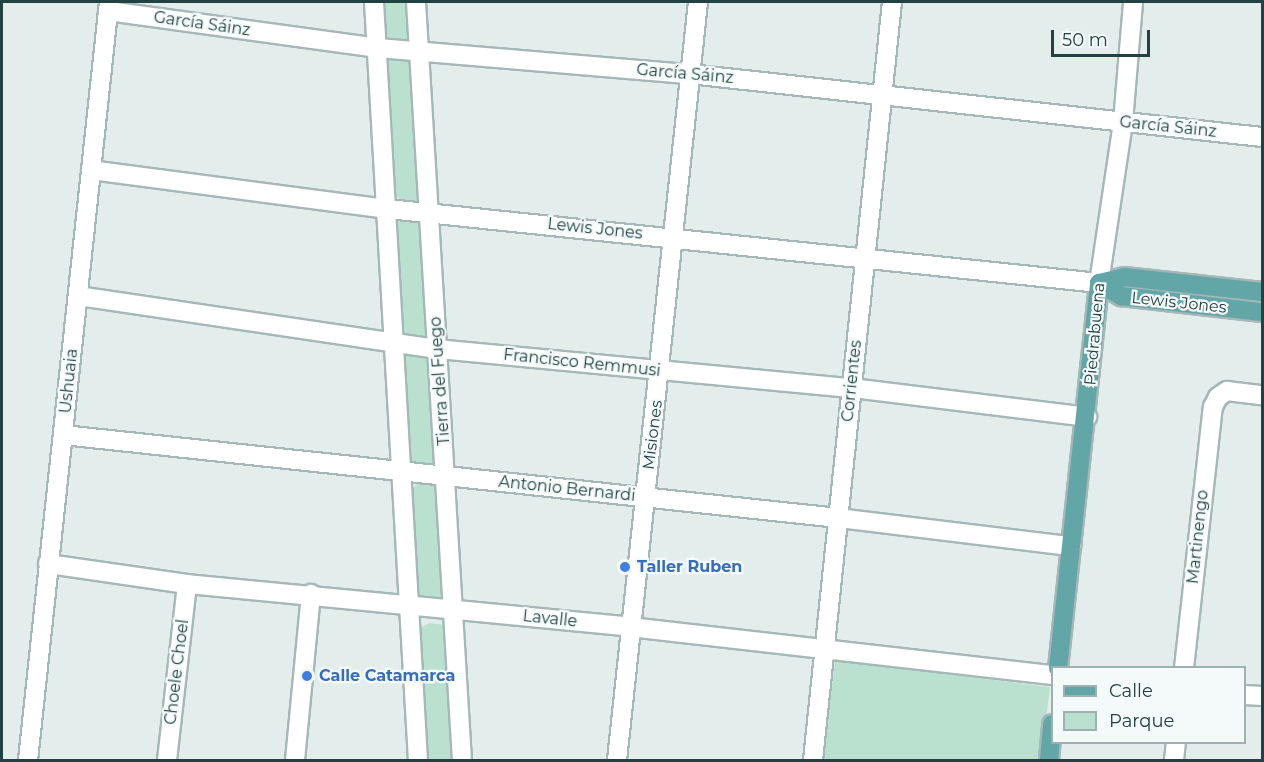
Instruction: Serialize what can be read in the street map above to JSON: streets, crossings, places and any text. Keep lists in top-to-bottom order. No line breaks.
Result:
{"streets":{"main road":["Lewis Jones","Piedrabuena"],"street":["García Sáinz","Francisco Remmusi","Ushuaia","Tierra del Fuego","Corrientes","Misiones","Antonio Bernardi","Martinengo","Lavalle","Choele Choel"]},"crossings":[["García Sáinz","Piedrabuena"],["García Sáinz","Ushuaia"],["García Sáinz","Tierra del Fuego"],["García Sáinz","Corrientes"],["García Sáinz","Misiones"],["Lewis Jones","Piedrabuena"],["Lewis Jones","Ushuaia"],["Lewis Jones","Tierra del Fuego"],["Lewis Jones","Corrientes"],["Lewis Jones","Misiones"],["Piedrabuena","Francisco Remmusi"],["Piedrabuena","Antonio Bernardi"],["Francisco Remmusi","Ushuaia"],["Francisco Remmusi","Tierra del Fuego"],["Francisco Remmusi","Corrientes"],["Francisco Remmusi","Misiones"],["Ushuaia","Antonio Bernardi"],["Ushuaia","Lavalle"],["Tierra del Fuego","Antonio Bernardi"],["Tierra del Fuego","Lavalle"],["Corrientes","Antonio Bernardi"],["Corrientes","Lavalle"],["Misiones","Antonio Bernardi"],["Misiones","Lavalle"],["Lavalle","Choele Choel"]],"places":["Taller Ruben","Calle Catamarca"],"legend":["Calle","Parque"],"scale_bar":"50 m"}
